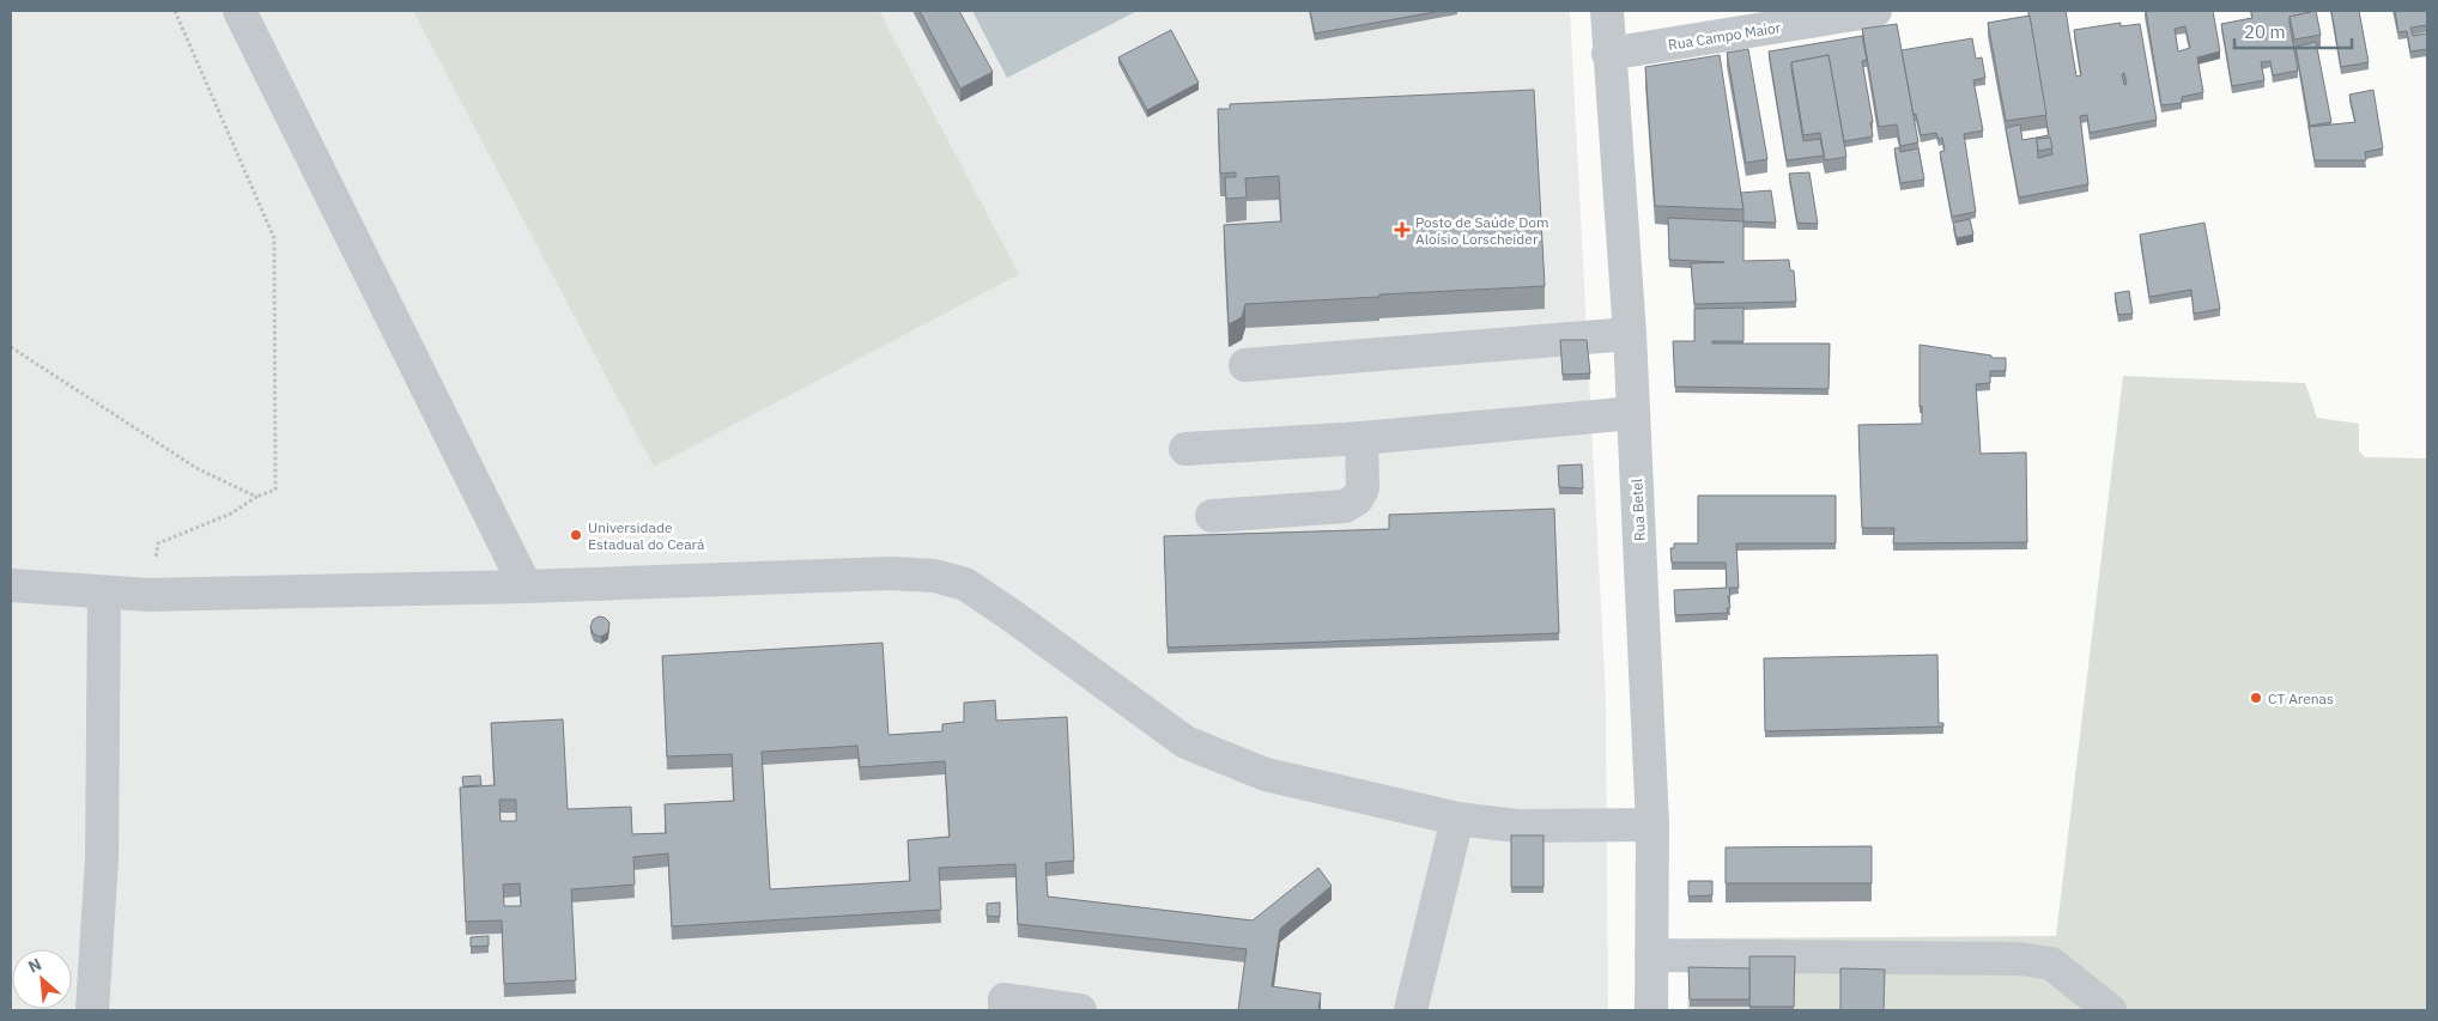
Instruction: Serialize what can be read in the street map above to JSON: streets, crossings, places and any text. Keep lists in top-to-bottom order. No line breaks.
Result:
{"streets":{"street":["Rua Campo Maior","Rua Betel"]},"crossings":[["Rua Campo Maior","Rua Betel"]],"places":{"health":["Posto de Saúde Dom Aloísio Lorscheider"],"other":["Universidade Estadual do Ceará","CT Arenas"]},"scale_bar":"20 m","north":"top left"}
